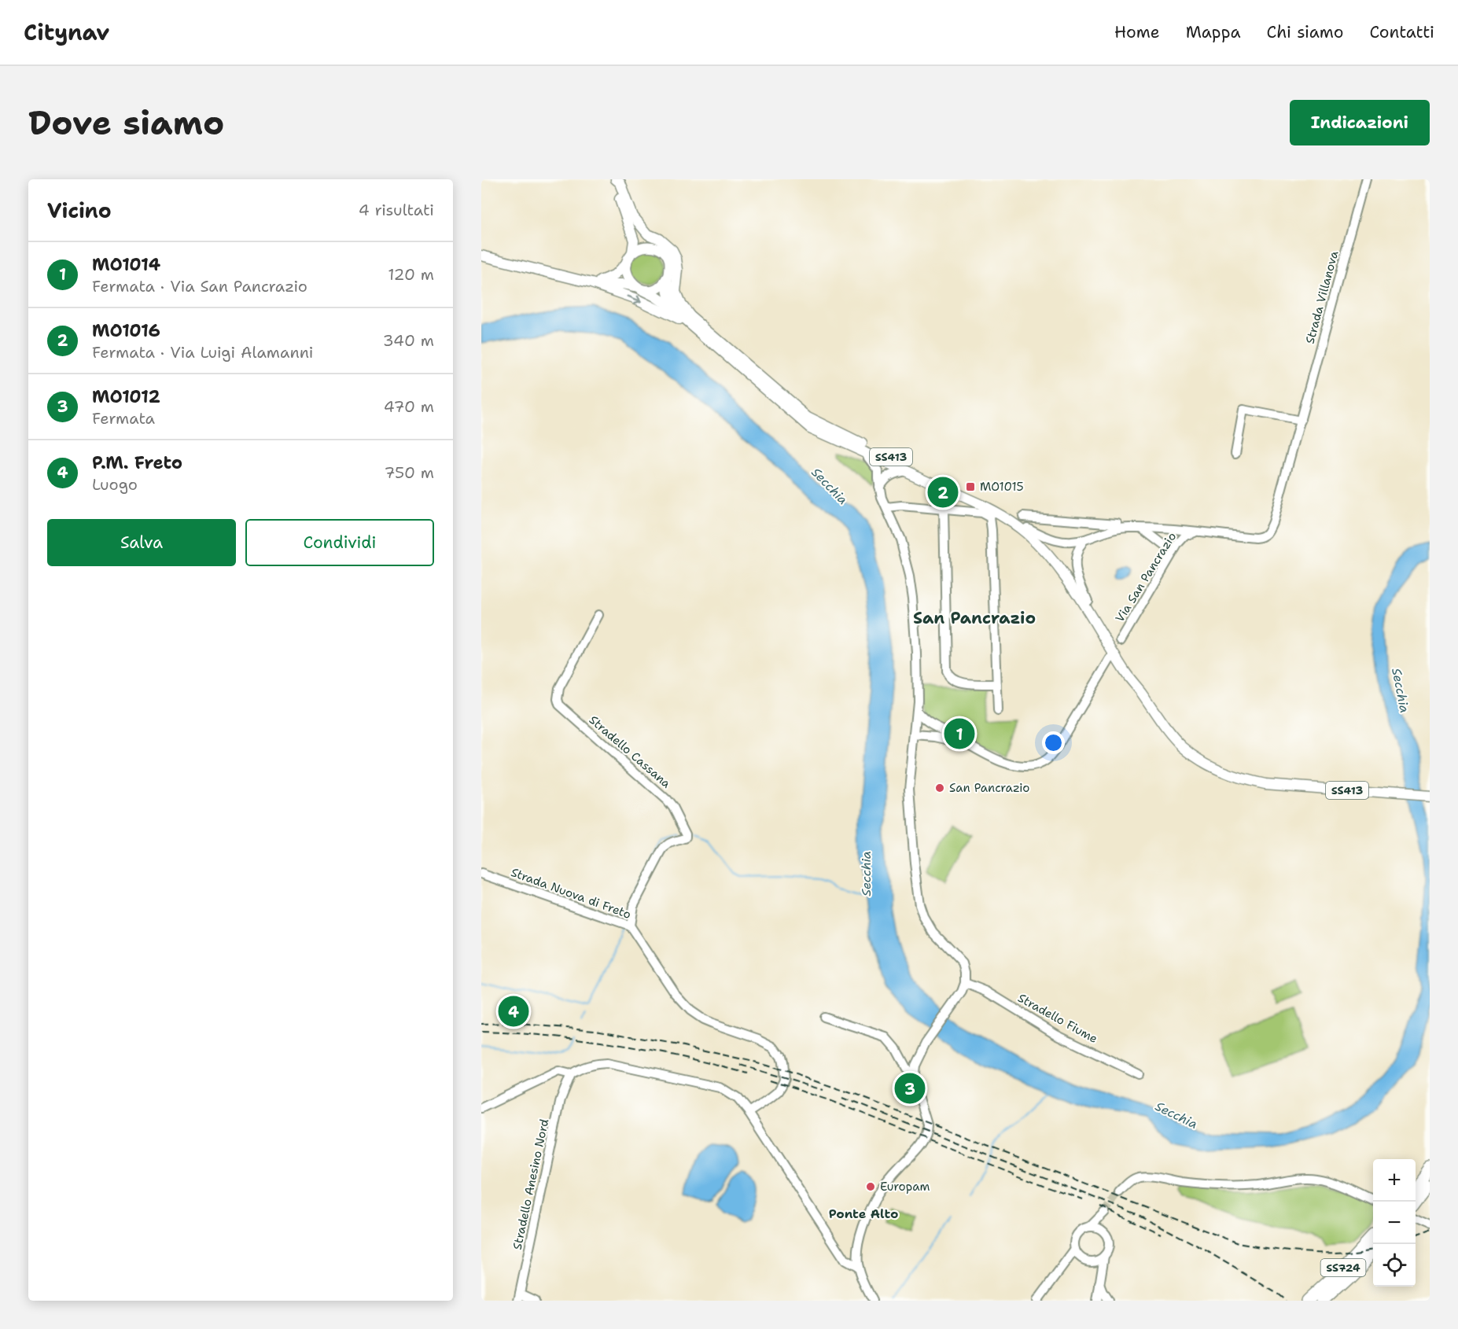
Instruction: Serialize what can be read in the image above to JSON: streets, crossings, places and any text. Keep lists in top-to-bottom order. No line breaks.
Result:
{"streets":{"highway":["SS724"],"main road":["SS413"],"street":["Strada Villanova","Via San Pancrazio","Stradello Cassana","Strada Nuova di Freto","Stradello Fiume","Stradello Anesino Nord"]},"crossings":[["Strada Villanova","Via San Pancrazio"],["Stradello Cassana","Strada Nuova di Freto"]],"districts":["San Pancrazio","Ponte Alto"],"water":["Secchia"],"places":{"transit":["MO1015"],"other":["San Pancrazio","Europam"]},"page":{"header":"Citynav","nav":["Home","Mappa","Chi siamo","Contatti"],"buttons":["Indicazioni",["Salva","Condividi"]],"title":"Dove siamo","heading":["Vicino","4 risultati"],"list":[{"mark":"1","name":"MO1014","note":"Fermata · Via San Pancrazio","value":"120 m"},{"mark":"2","name":"MO1016","note":"Fermata · Via Luigi Alamanni","value":"340 m"},{"mark":"3","name":"MO1012","note":"Fermata","value":"470 m"},{"mark":"4","name":"P.M. Freto","note":"Luogo","value":"750 m"}],"pins":["2","1","4","3"],"map_buttons":["+","−"]}}
